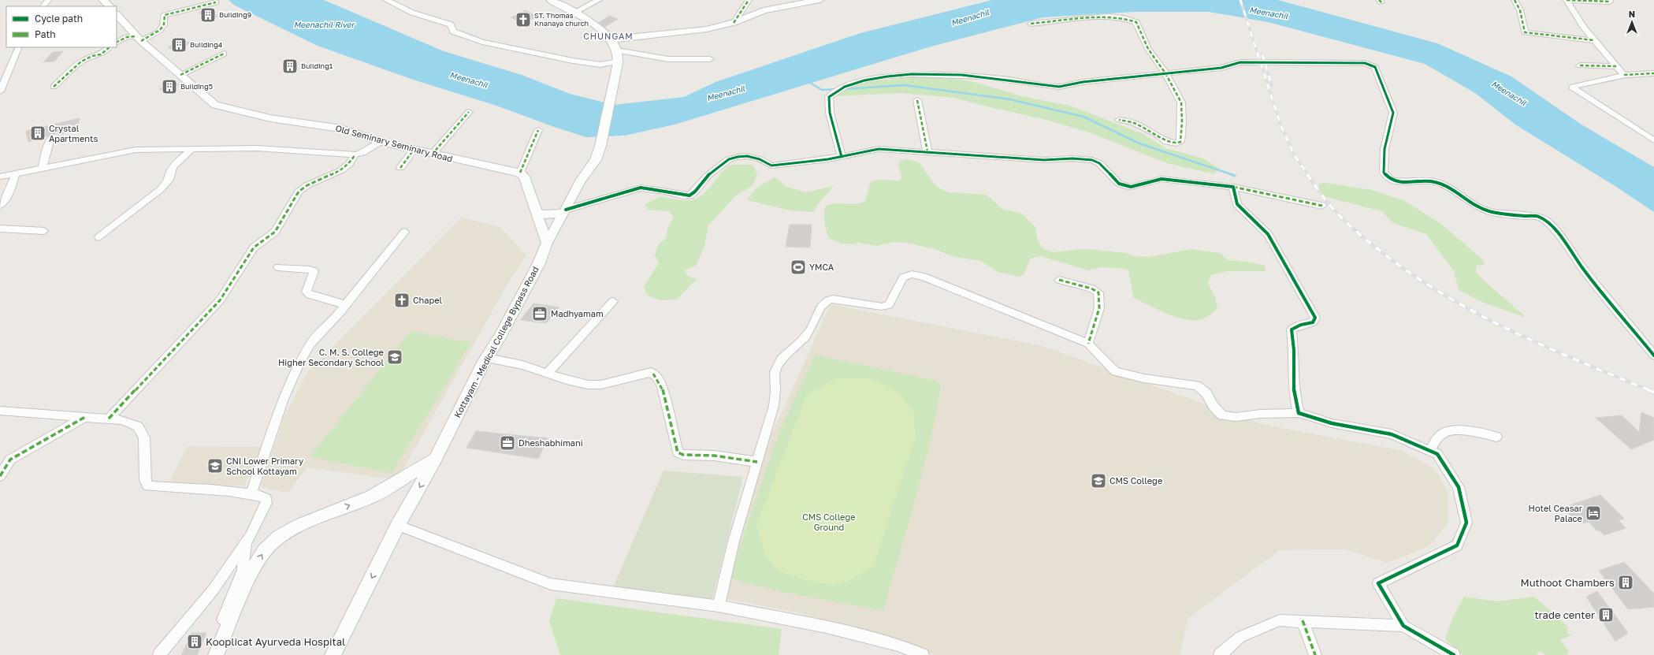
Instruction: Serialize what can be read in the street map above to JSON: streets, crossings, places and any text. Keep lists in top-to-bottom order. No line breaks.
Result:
{"streets":{"main road":["Old Seminary Seminary Road","Kottayam - Medical College Bypass Road"]},"districts":["CHUNGAM"],"water":["Meenachil","Meenachil River"],"parks":["CMS College Ground"],"places":{"building":["Building9","Building4","Building1","Building5","Crystal Apartments","Muthoot Chambers","trade center","Kooplicat Ayurveda Hospital"],"church":["ST. Thomas Knanaya church","Chapel"],"sports":["YMCA"],"office":["Madhyamam","Dheshabhimani"],"school or university":["C. M. S. College Higher Secondary School","CNI Lower Primary School Kottayam","CMS College"],"hotel":["Hotel Ceasar Palace"]},"legend":["Cycle path","Path"],"north":"top"}
